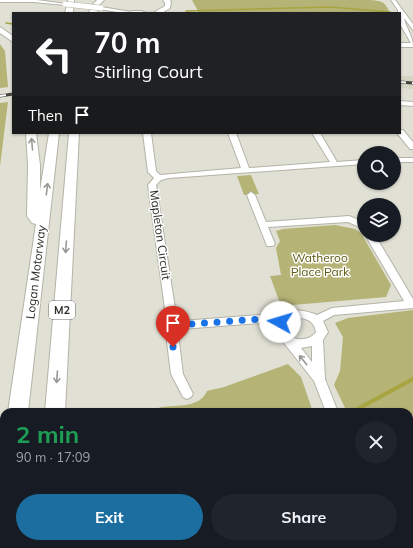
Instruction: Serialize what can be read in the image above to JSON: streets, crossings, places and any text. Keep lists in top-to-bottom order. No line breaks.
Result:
{"streets":{"highway":["Logan Motorway","M2"],"street":["Mapleton Circuit"]},"parks":["Watheroo Place Park"],"page":{"turn":["70 m","Stirling Court"],"then":"Then","heading":["2 min","90 m · 17:09"],"buttons":["Exit","Share"]}}
